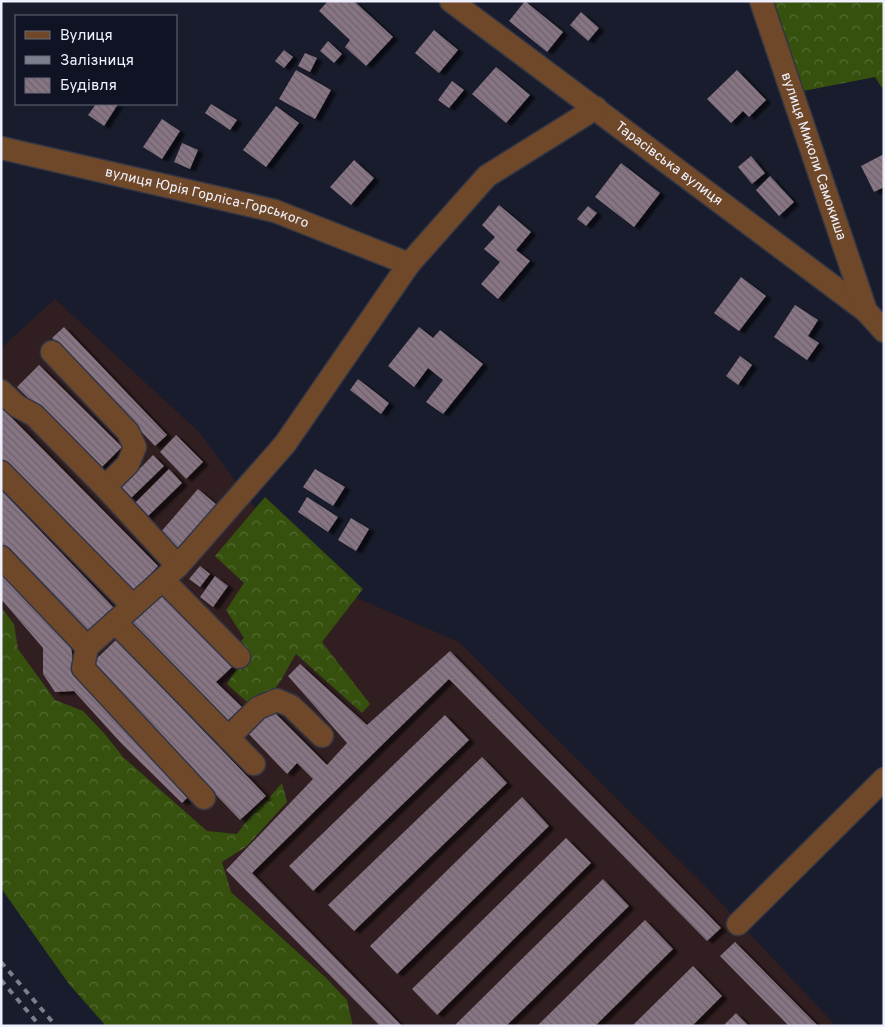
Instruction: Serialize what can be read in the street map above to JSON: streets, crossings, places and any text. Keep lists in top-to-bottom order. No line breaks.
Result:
{"streets":{"street":["вулиця Миколи Самокиша","Тарасівська вулиця","вулиця Юрія Горліса-Горського"]},"crossings":[["вулиця Миколи Самокиша","Тарасівська вулиця"]],"legend":["Вулиця","Залізниця","Будівля"]}
